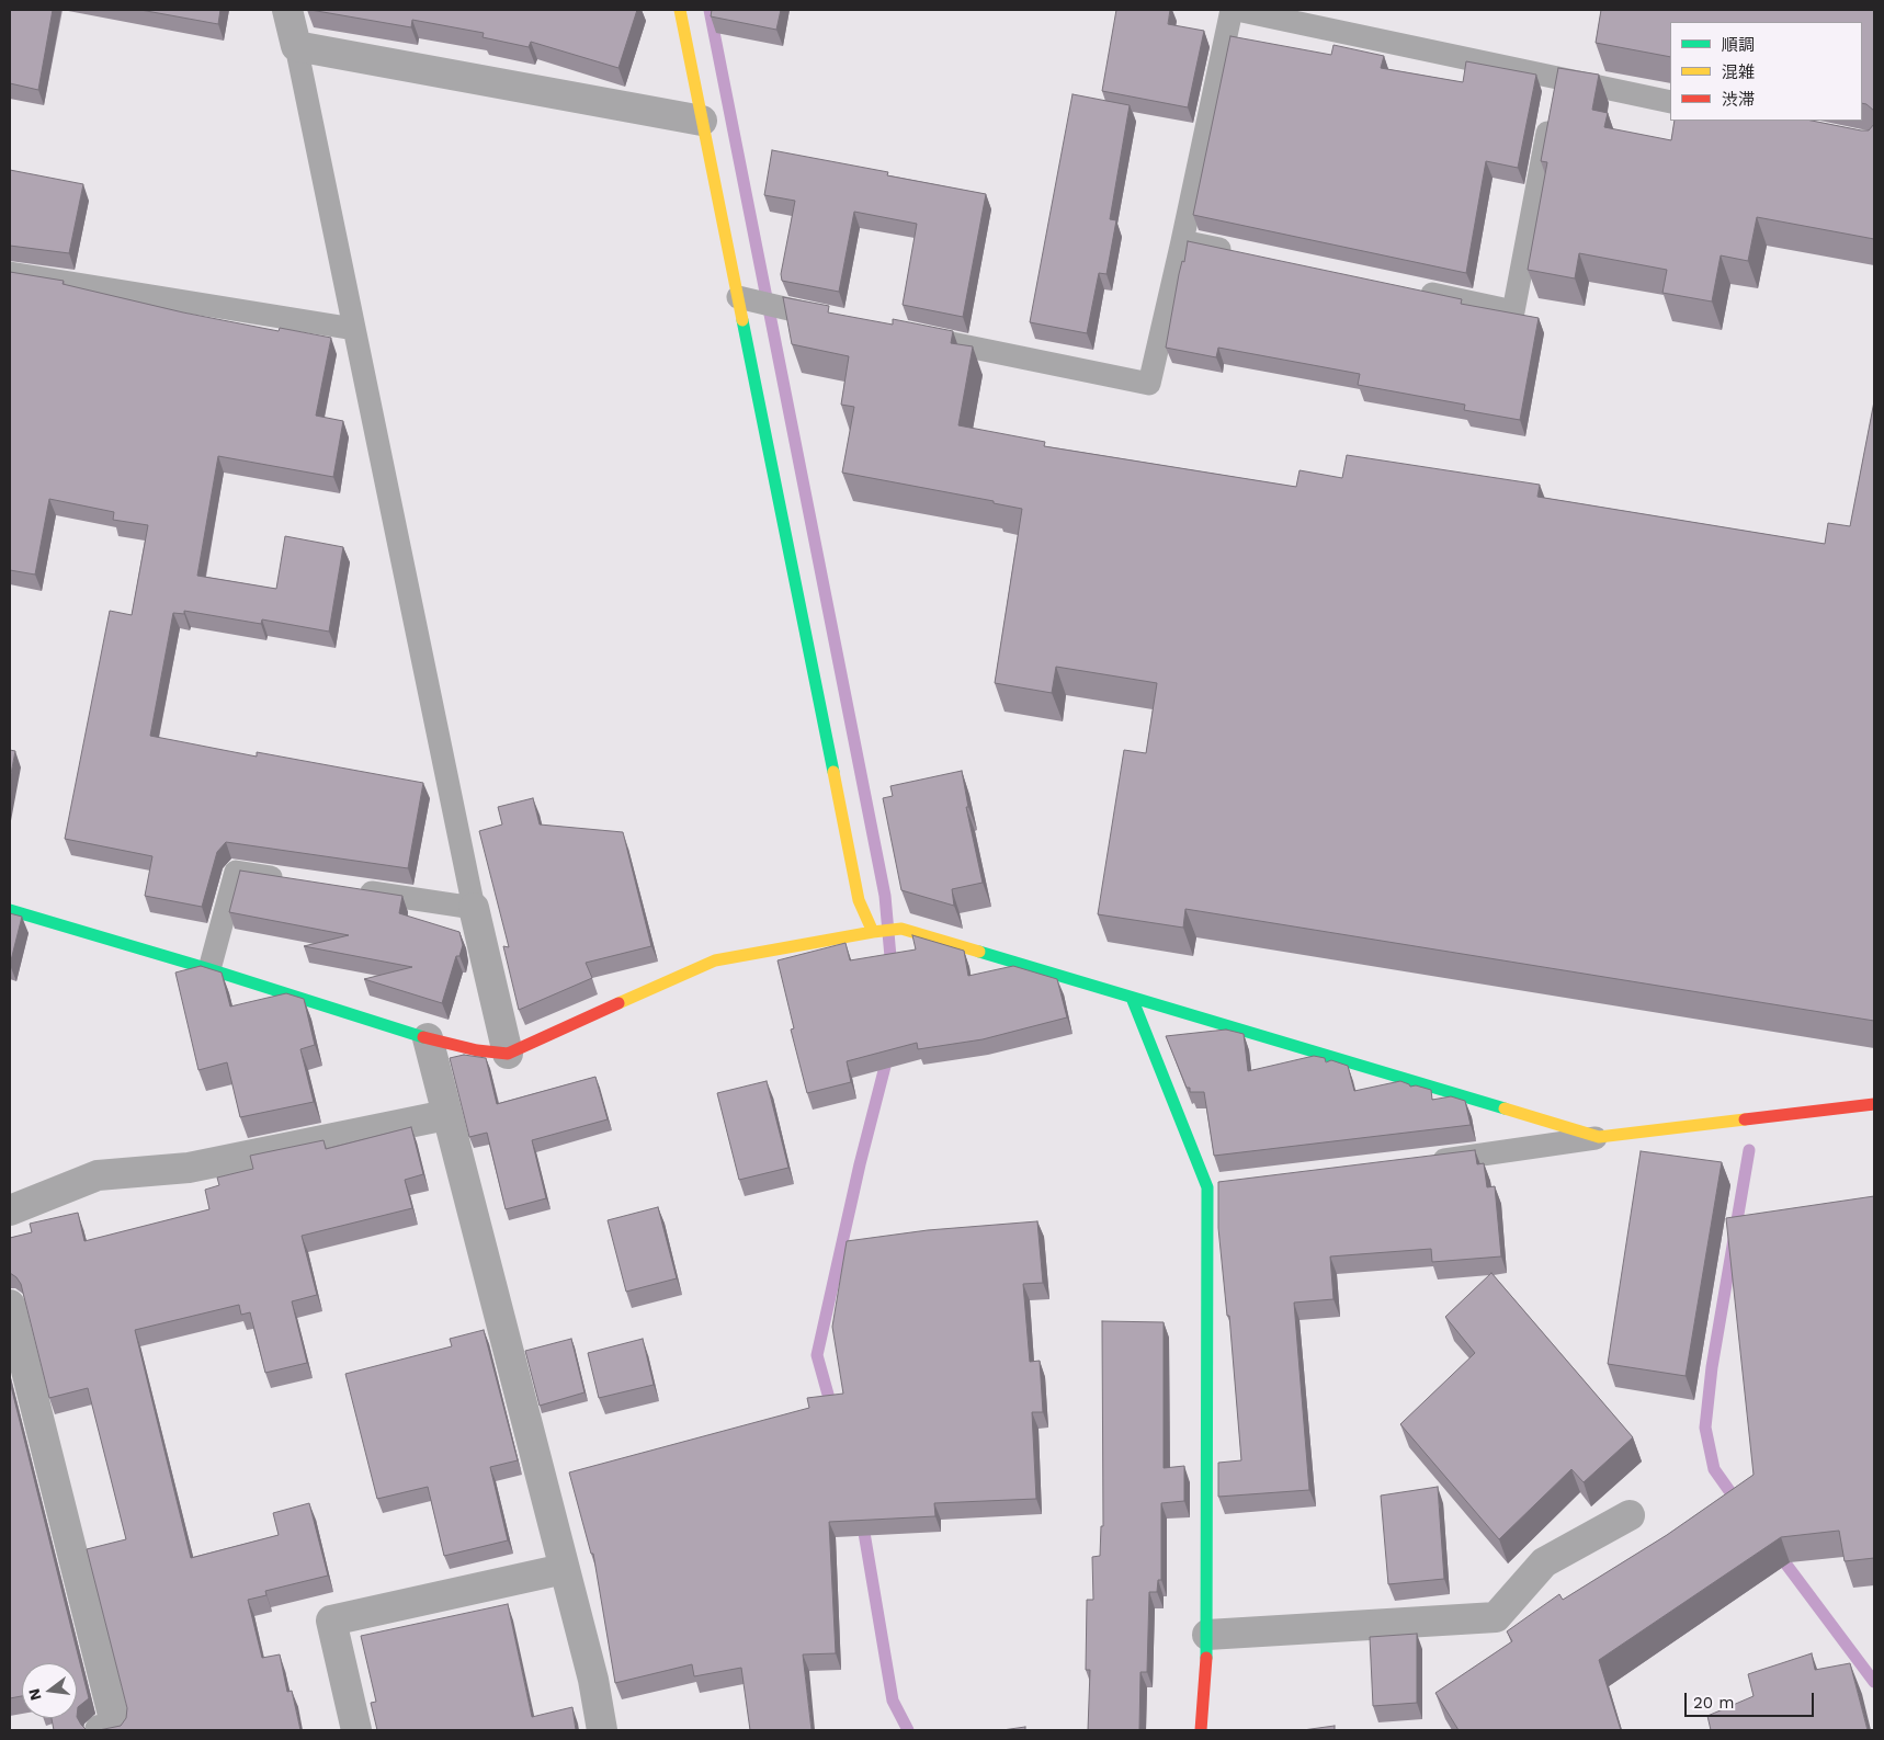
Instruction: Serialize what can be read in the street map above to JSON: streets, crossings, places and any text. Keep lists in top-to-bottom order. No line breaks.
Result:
{"legend":["順調","混雑","渋滞"],"scale_bar":"20 m","north":"left"}
